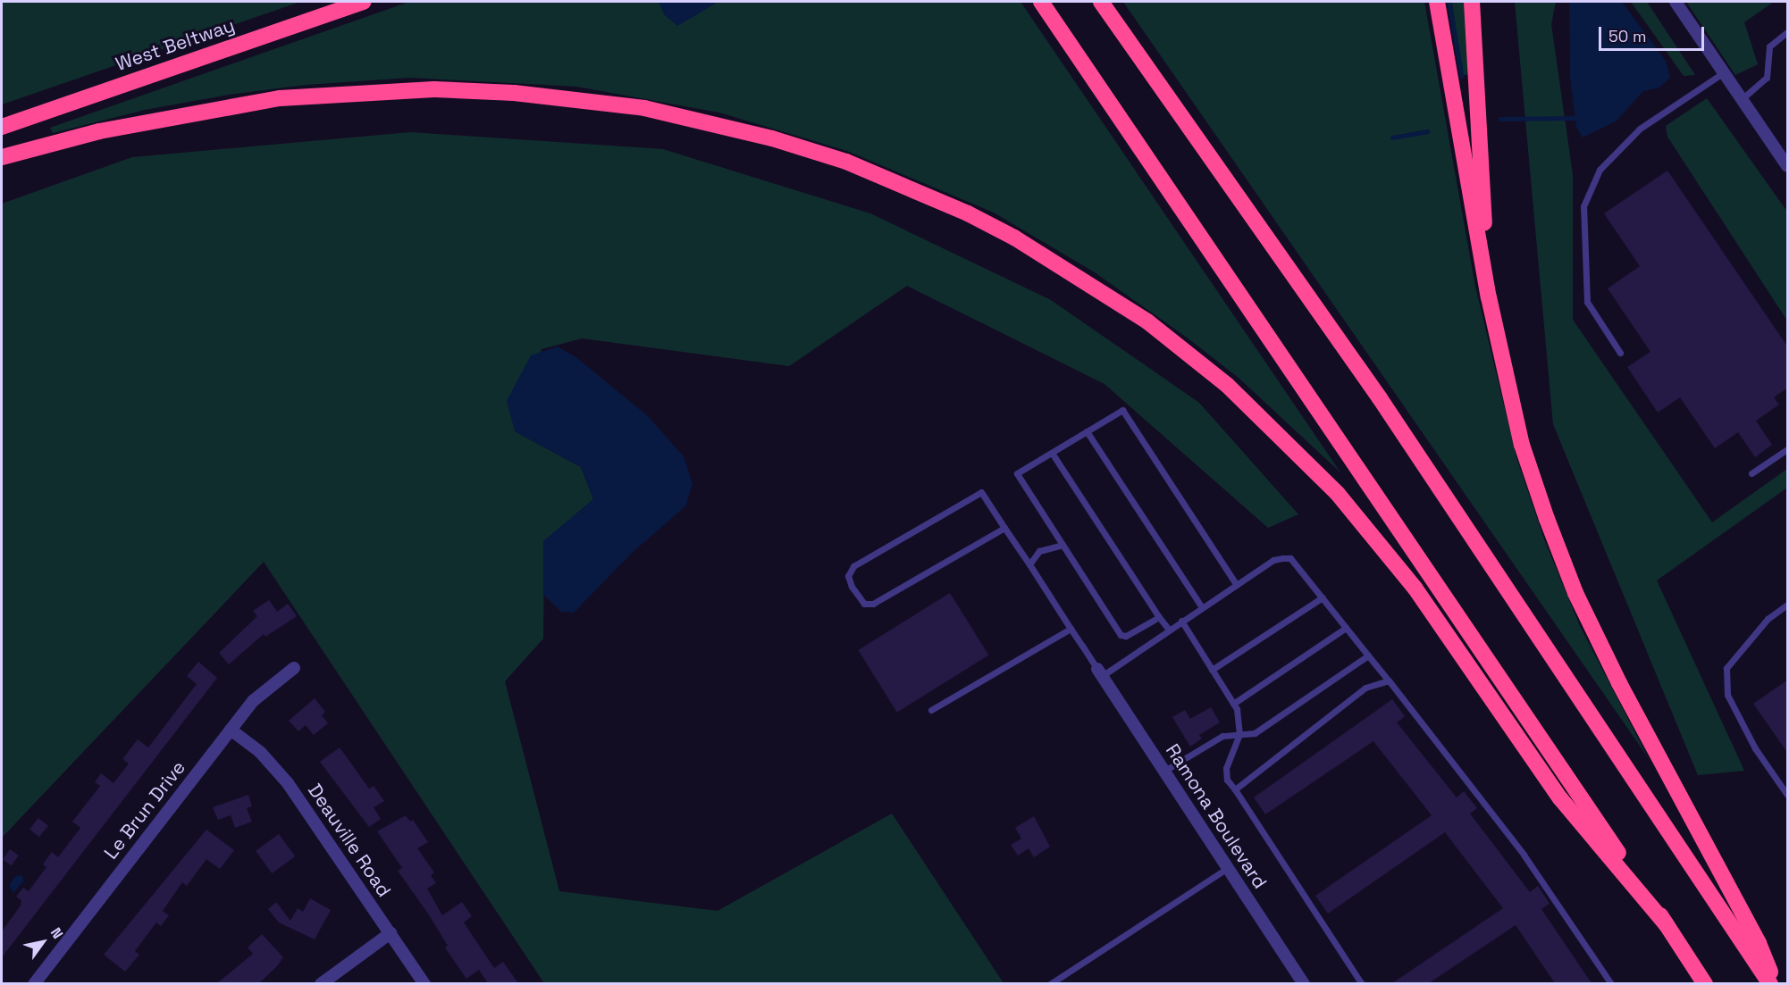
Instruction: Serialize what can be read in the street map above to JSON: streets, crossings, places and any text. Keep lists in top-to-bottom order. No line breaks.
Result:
{"streets":{"highway":["West Beltway"],"street":["Le Brun Drive","Ramona Boulevard","Deauville Road"]},"crossings":[["Le Brun Drive","Deauville Road"]],"scale_bar":"50 m","north":"top right"}
